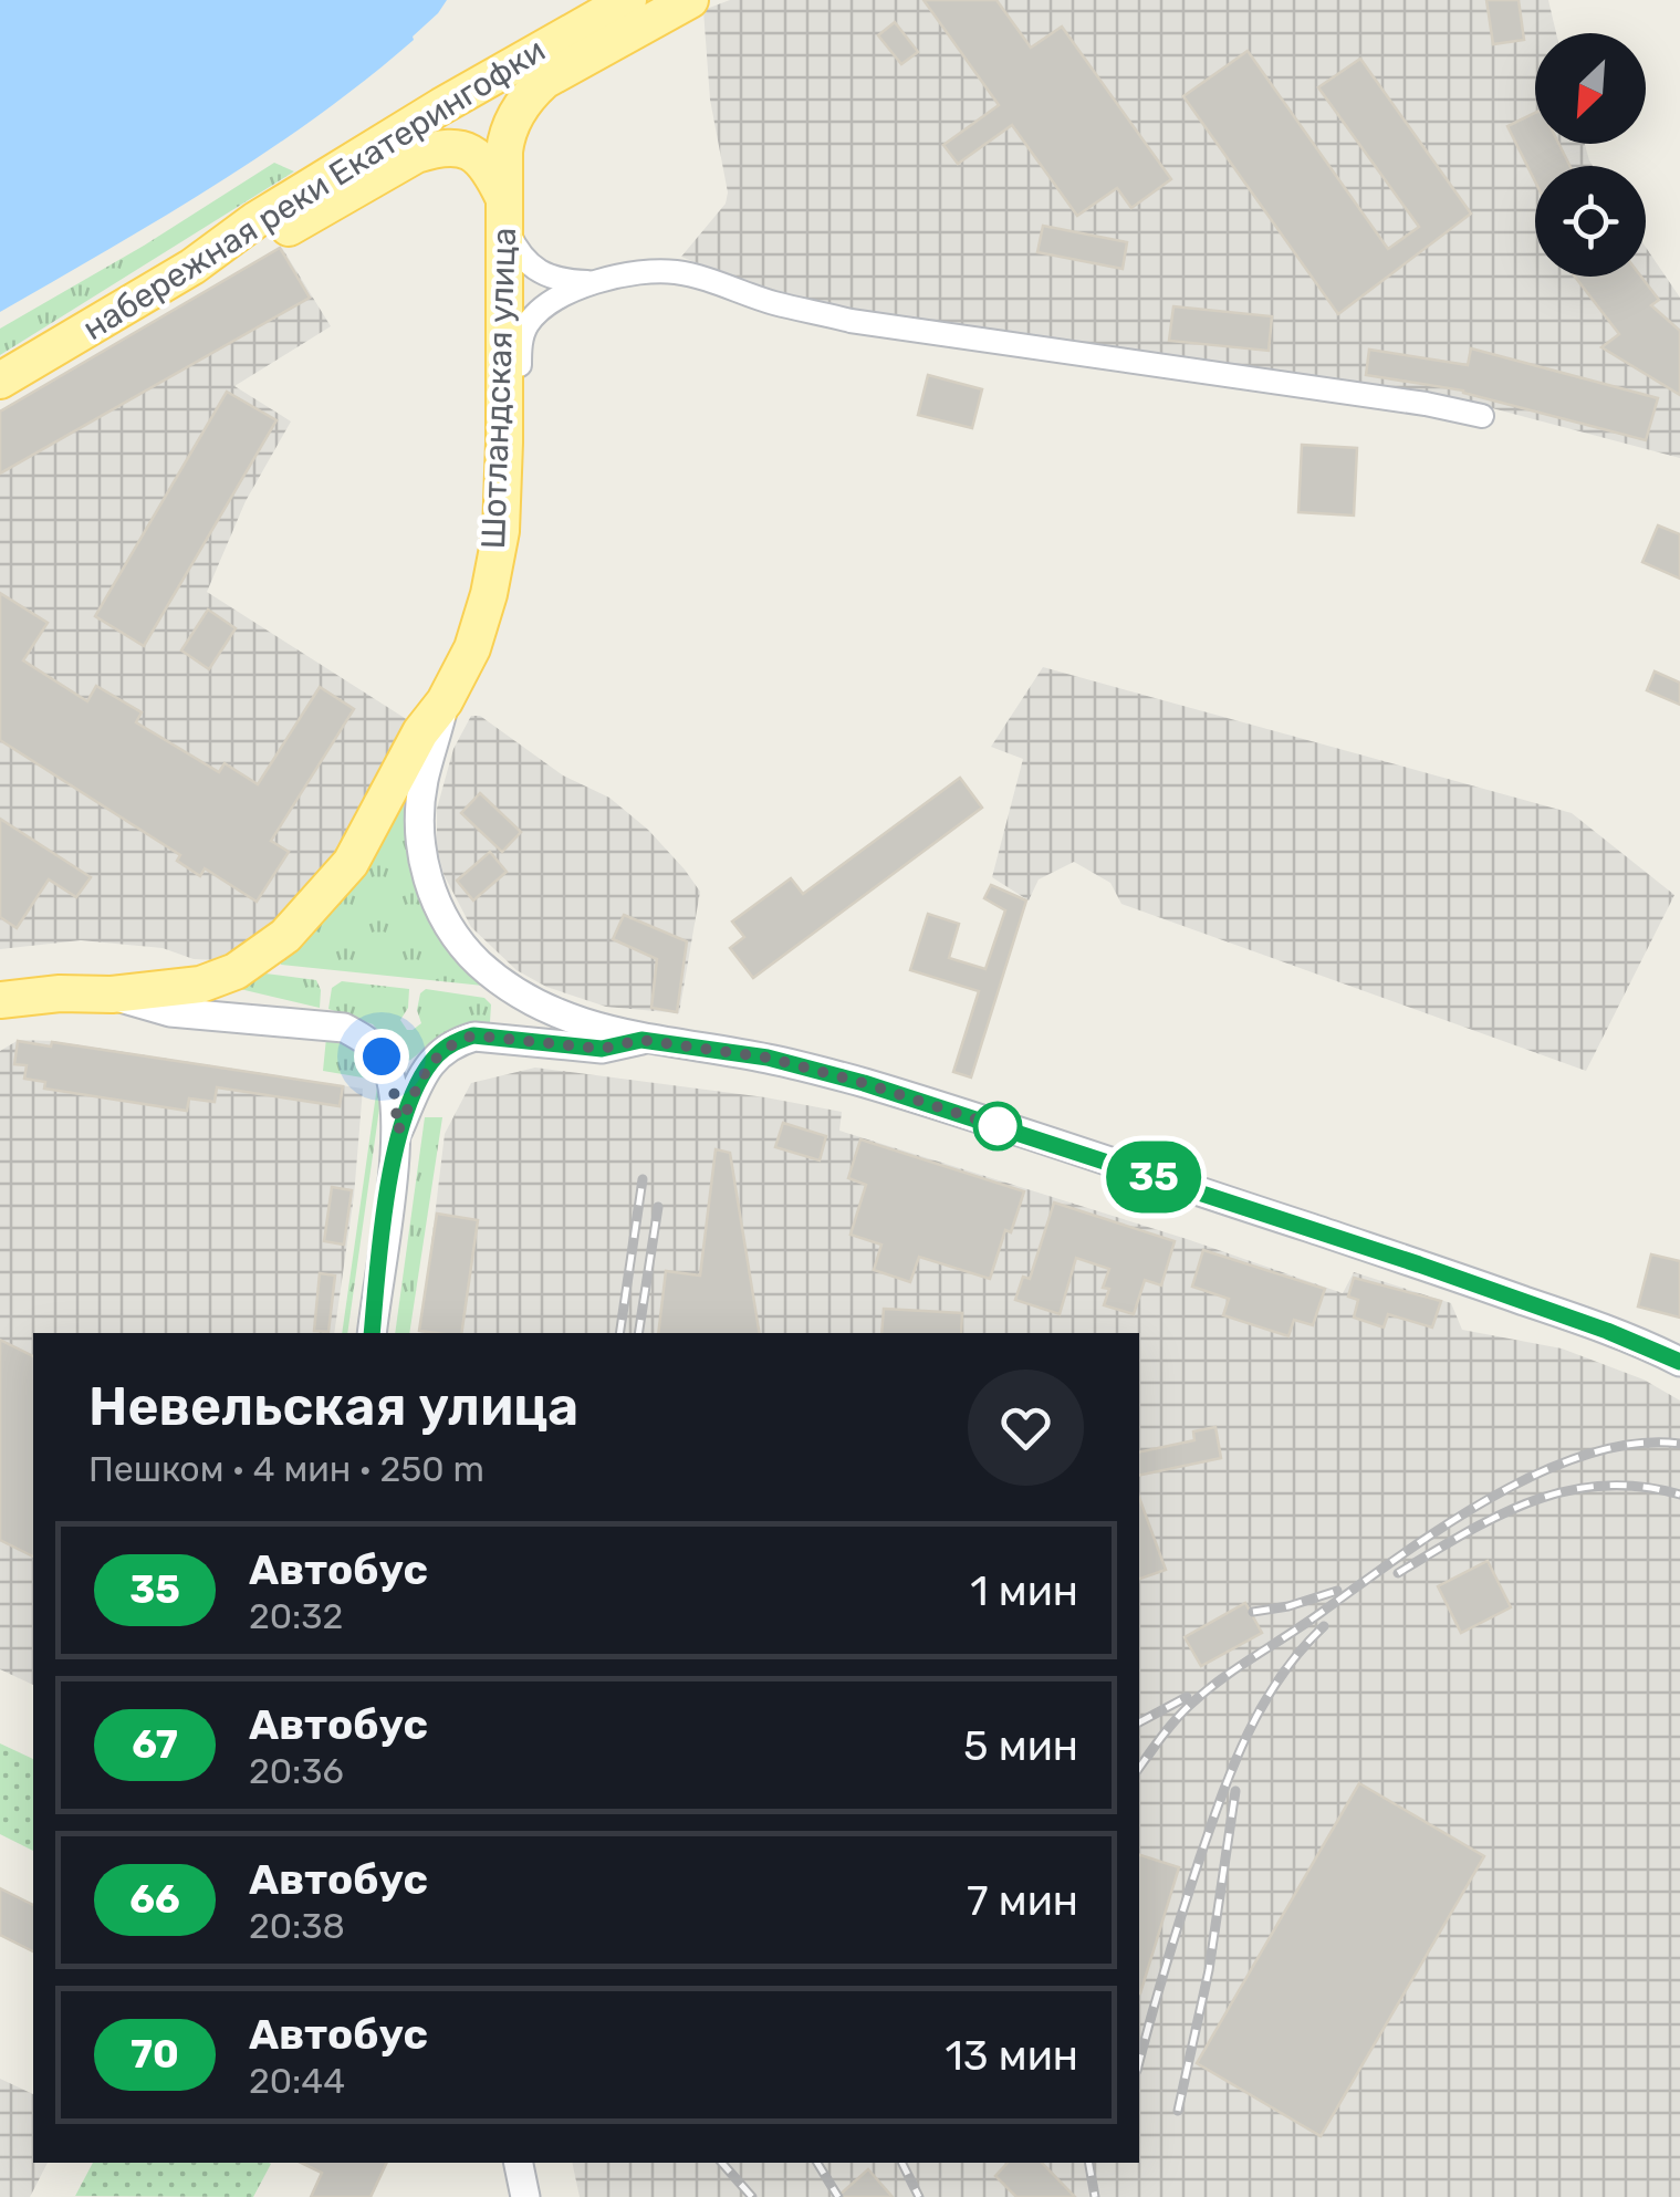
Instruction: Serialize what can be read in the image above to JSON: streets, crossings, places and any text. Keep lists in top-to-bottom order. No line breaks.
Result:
{"streets":{"main road":["набережная реки Екатерингофки","Шотландская улица"]},"lines":["bus line 35"],"north":"bottom left","page":{"on_map":"35","heading":["Невельская улица","Пешком · 4 мин · 250 m"],"list":[{"mark":"35","name":"Автобус","note":"20:32","value":"1 мин"},{"mark":"67","name":"Автобус","note":"20:36","value":"5 мин"},{"mark":"66","name":"Автобус","note":"20:38","value":"7 мин"},{"mark":"70","name":"Автобус","note":"20:44","value":"13 мин"}]}}
